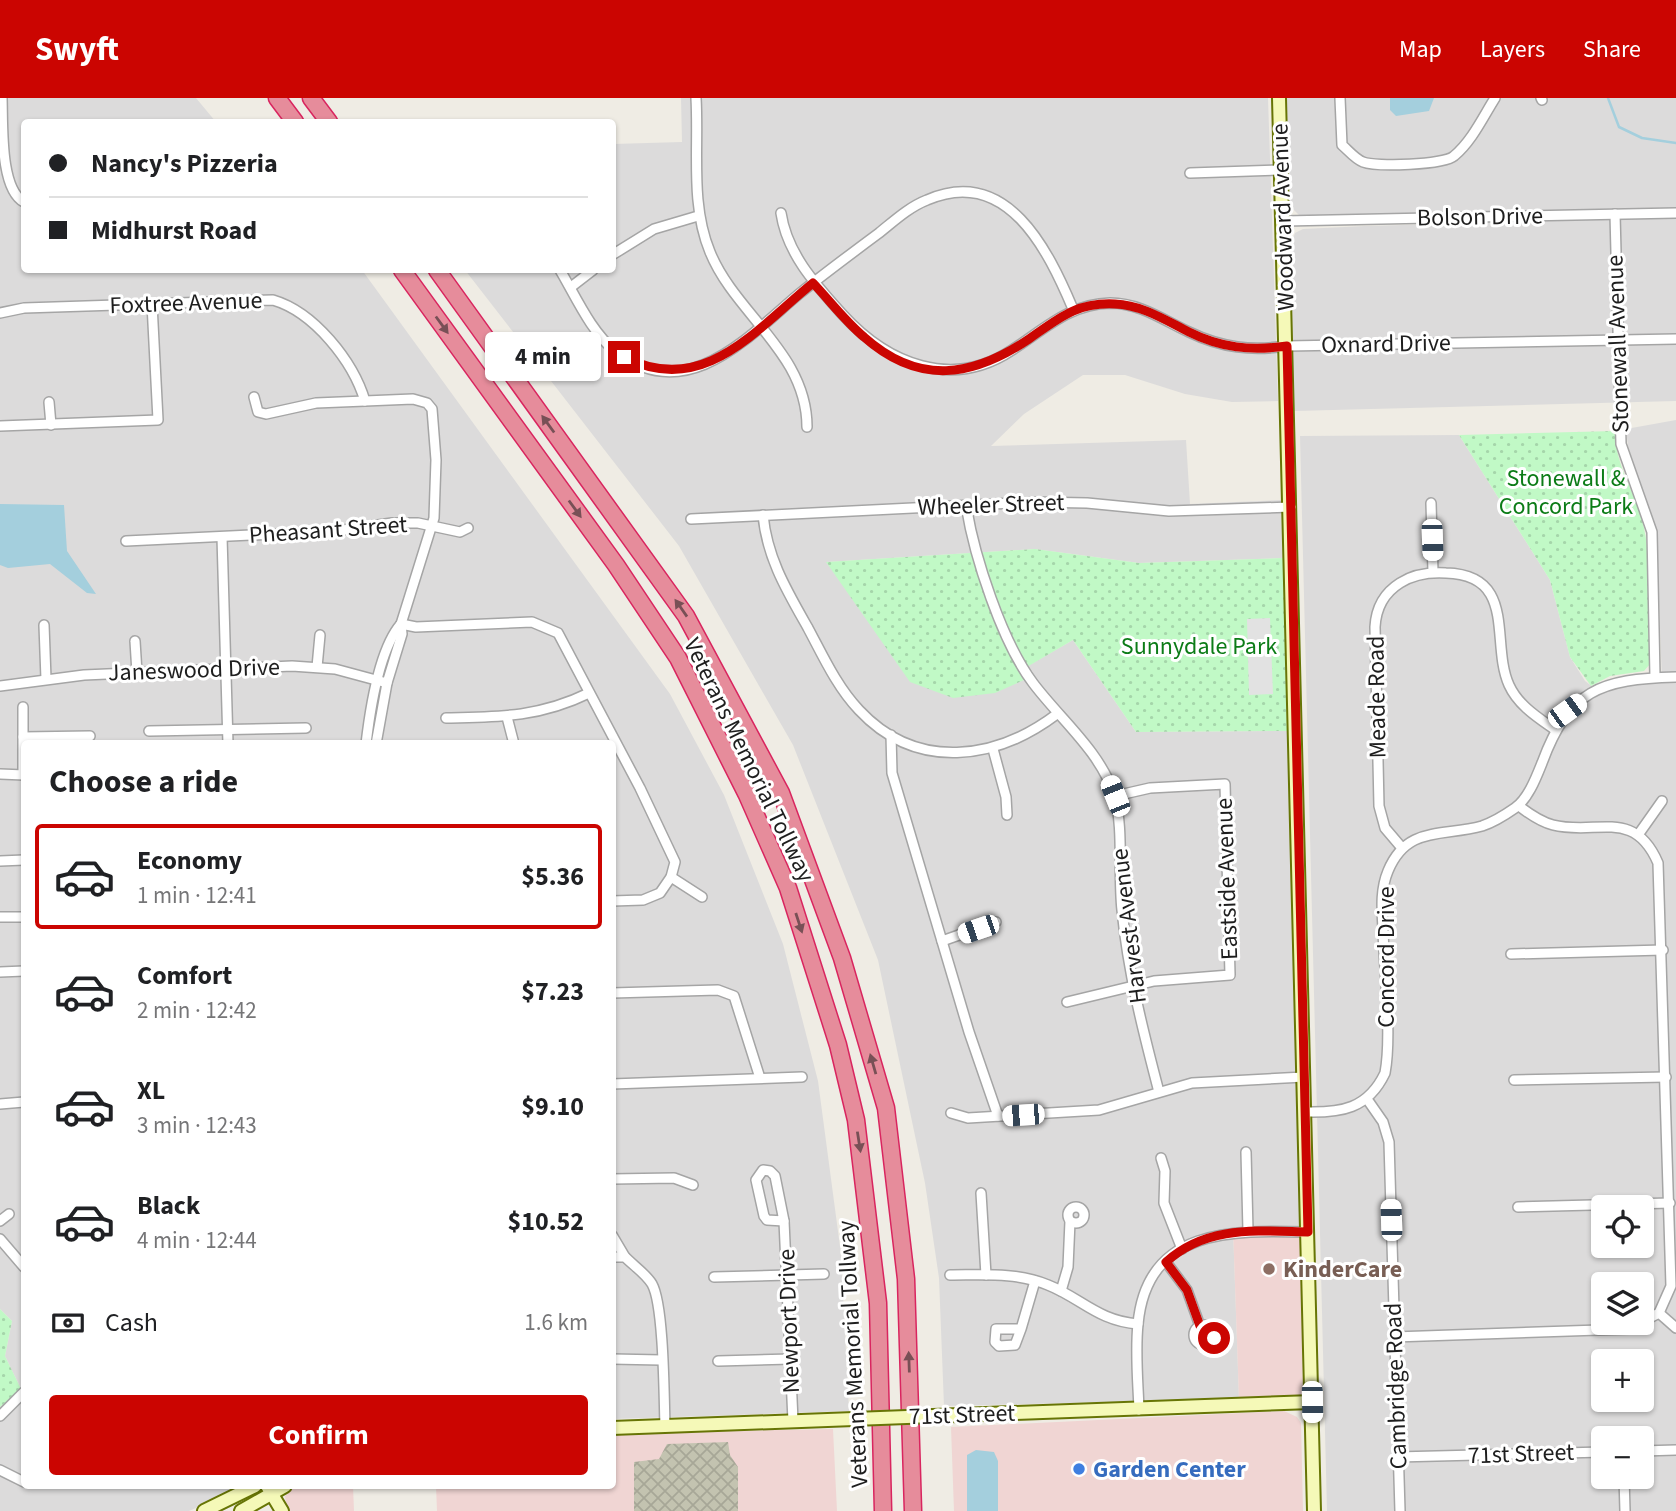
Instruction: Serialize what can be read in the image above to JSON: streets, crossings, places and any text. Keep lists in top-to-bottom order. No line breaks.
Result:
{"streets":{"highway":["Veterans Memorial Tollway"],"main road":["Woodward Avenue","71st Street"],"street":["Bolson Drive","Foxtree Avenue","Oxnard Drive","Stonewall Avenue","Wheeler Street","Pheasant Street","Janeswood Drive","Meade Road","Eastside Avenue","Harvest Avenue","Concord Drive","Newport Drive","Cambridge Road"]},"crossings":[["Woodward Avenue","Bolson Drive"],["Woodward Avenue","Oxnard Drive"],["Woodward Avenue","Wheeler Street"],["Woodward Avenue","71st Street"],["Bolson Drive","Stonewall Avenue"],["Oxnard Drive","Stonewall Avenue"],["Wheeler Street","Harvest Avenue"],["Meade Road","Concord Drive"],["Eastside Avenue","Harvest Avenue"],["Concord Drive","Cambridge Road"],["Newport Drive","71st Street"],["Cambridge Road","71st Street"]],"parks":["Stonewall & Concord Park","Sunnydale Park"],"places":["KinderCare","Garden Center"],"page":{"header":"Swyft","nav":["Map","Layers","Share"],"banner":["Nancy's Pizzeria","Midhurst Road"],"bubble":"4 min","heading":"Choose a ride","list":[{"name":"Economy","note":"1 min · 12:41","value":"$5.36"},{"name":"Comfort","note":"2 min · 12:42","value":"$7.23"},{"name":"XL","note":"3 min · 12:43","value":"$9.10"},{"name":"Black","note":"4 min · 12:44","value":"$10.52"}],"map_buttons":["+","−"],"pay":["Cash","1.6 km"],"buttons":"Confirm"}}
